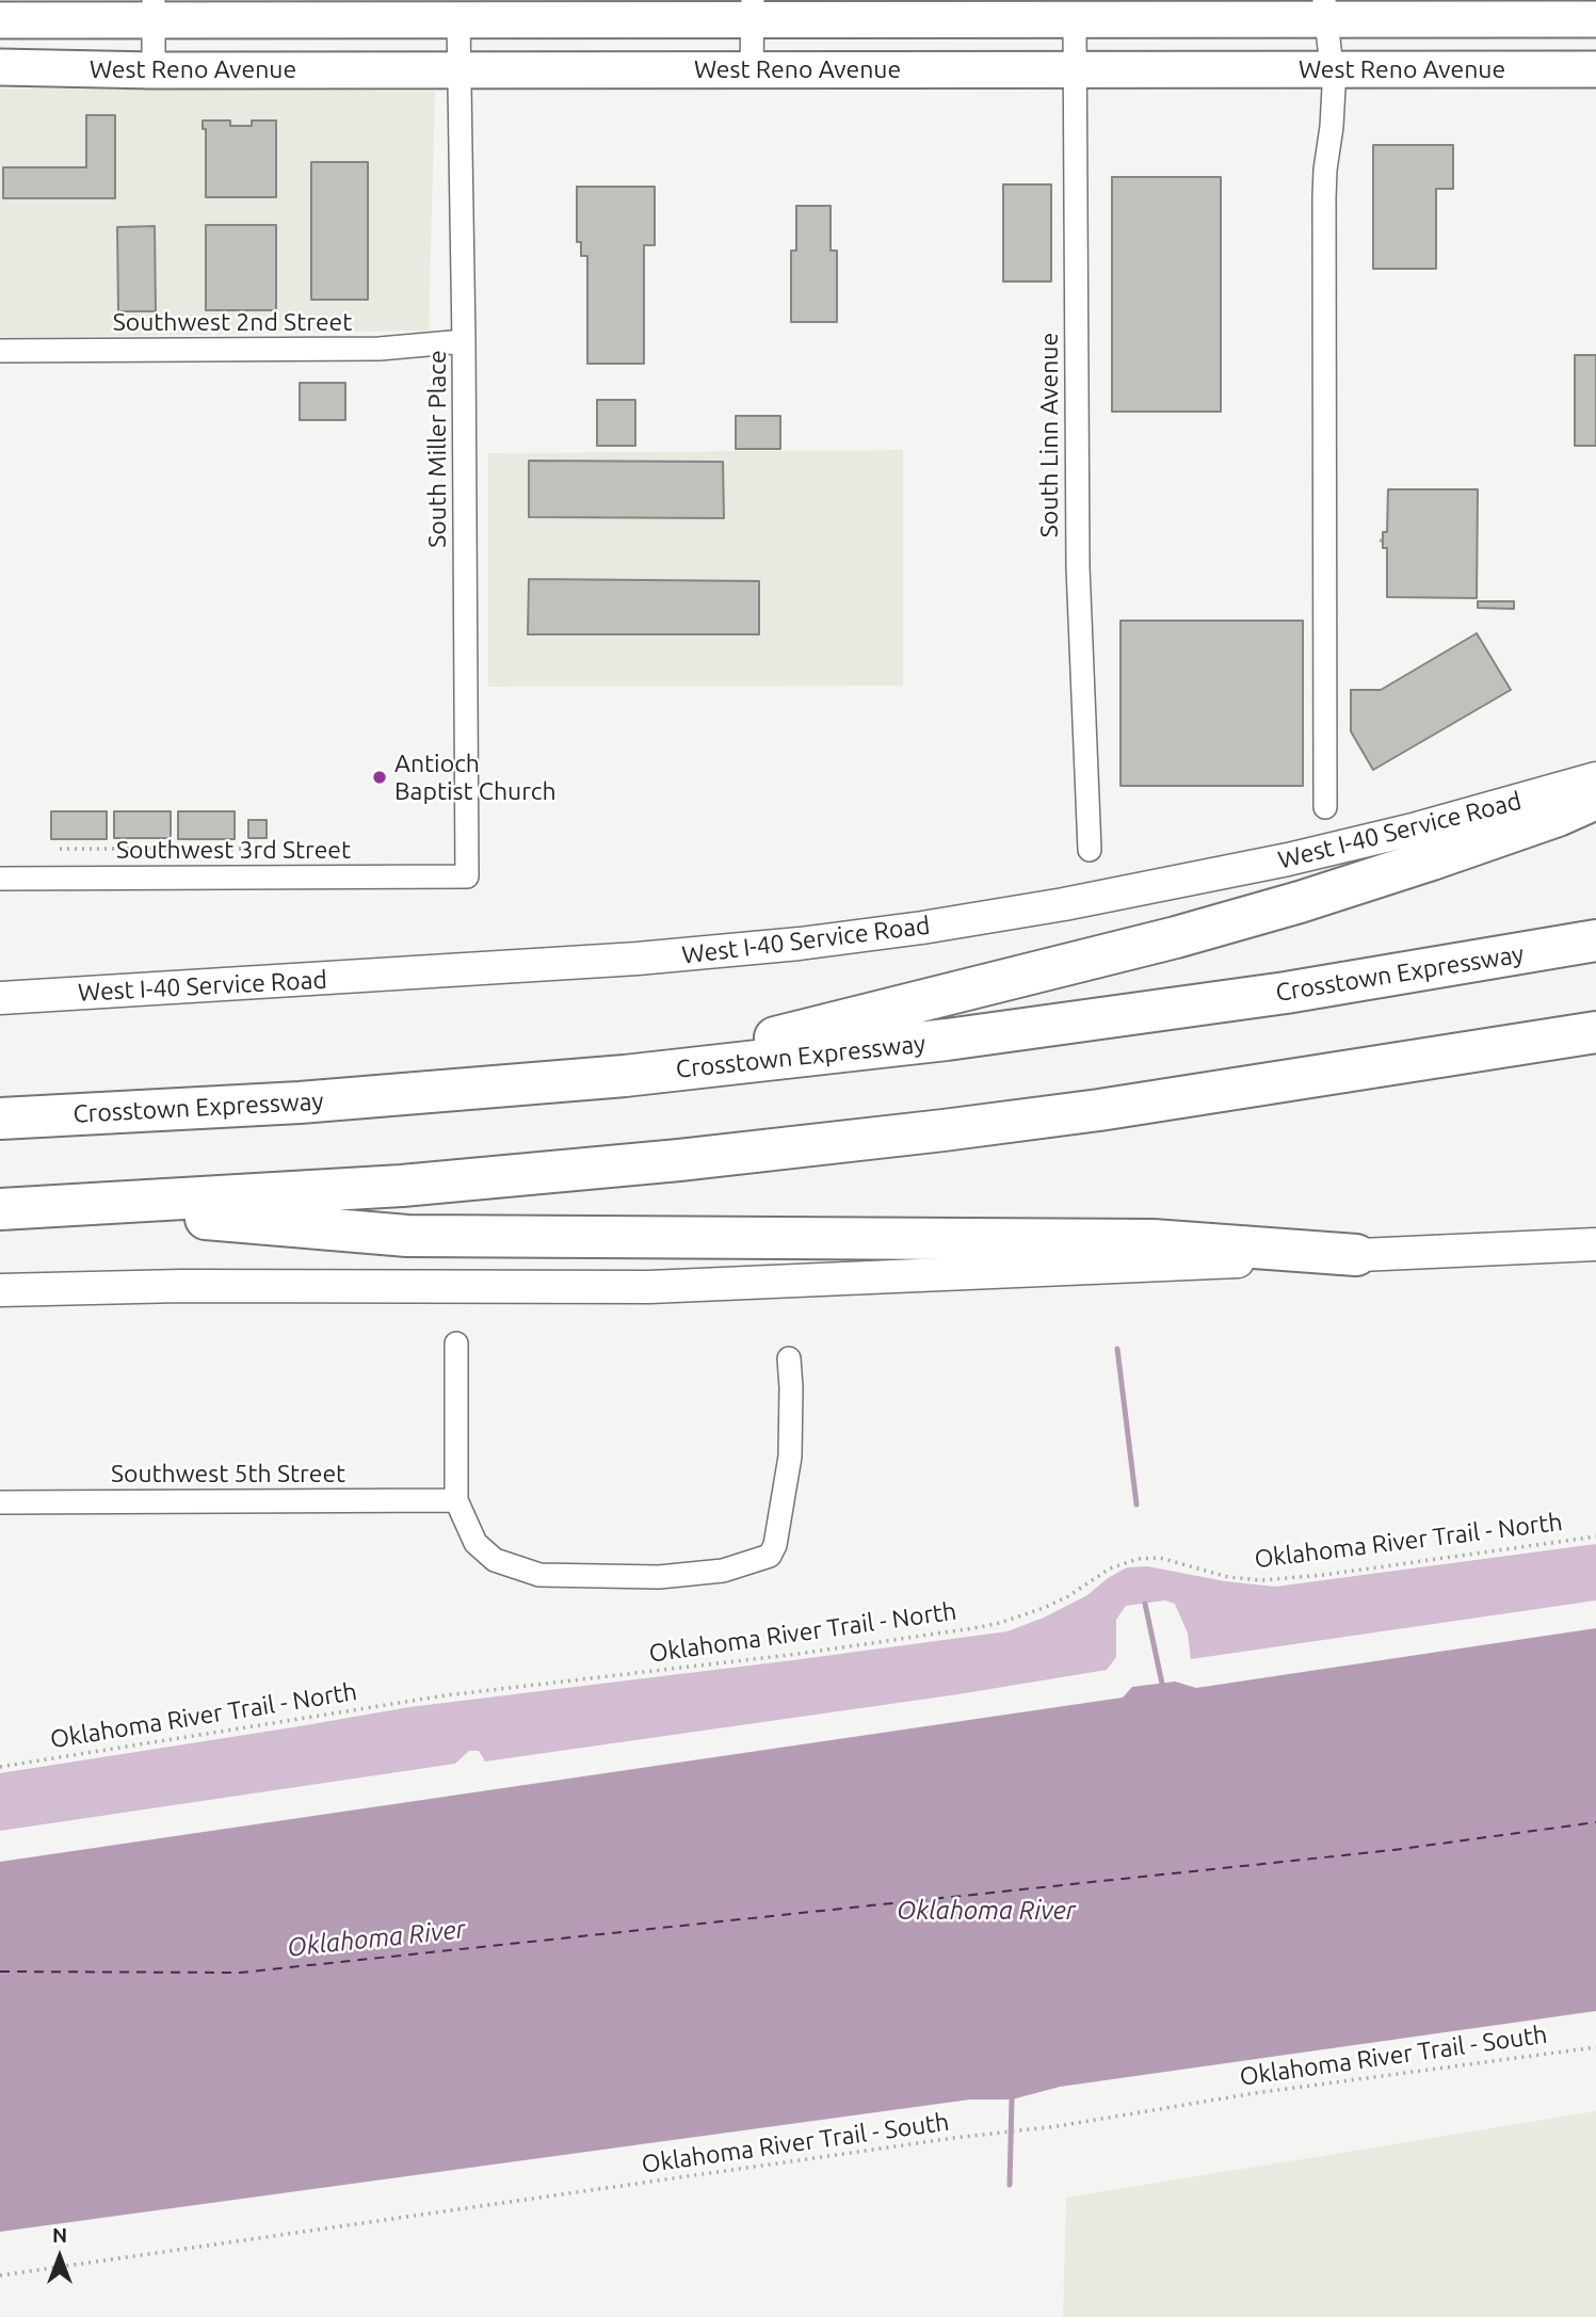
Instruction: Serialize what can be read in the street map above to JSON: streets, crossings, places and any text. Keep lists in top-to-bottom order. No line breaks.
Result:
{"streets":{"highway":["Crosstown Expressway"],"main road":["West Reno Avenue","West I-40 Service Road"],"street":["Southwest 2nd Street","South Linn Avenue","South Miller Place","Southwest 3rd Street","Southwest 5th Street"],"path":["Oklahoma River Trail - North","Oklahoma River Trail - South"]},"crossings":[["West Reno Avenue","South Linn Avenue"],["West Reno Avenue","South Miller Place"],["Southwest 2nd Street","South Miller Place"],["South Miller Place","Southwest 3rd Street"]],"water":["Oklahoma River"],"places":["Antioch Baptist Church"],"north":"top"}
